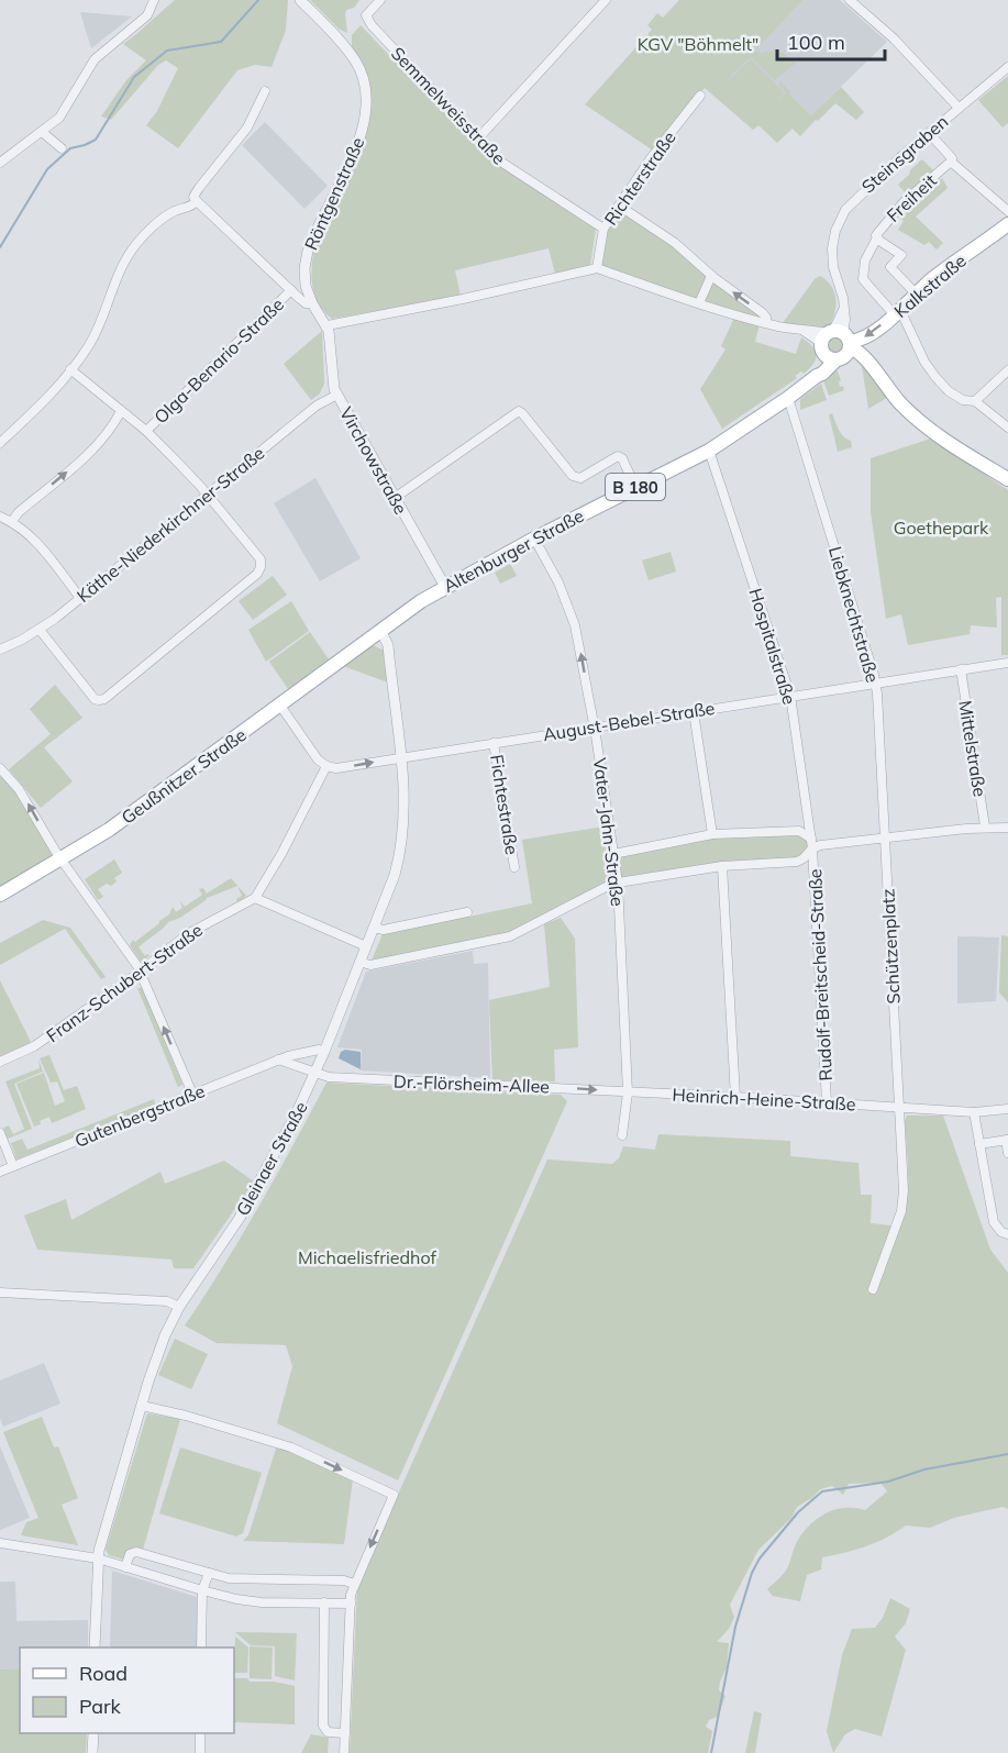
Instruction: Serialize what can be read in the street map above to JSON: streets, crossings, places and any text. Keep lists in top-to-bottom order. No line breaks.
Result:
{"streets":{"main road":["Kalkstraße","B 180","Altenburger Straße","Geußnitzer Straße"],"street":["Semmelweisstraße","Steinsgraben","Richterstraße","Röntgenstraße","Freiheit","Olga-Benario-Straße","Virchowstraße","Käthe-Niederkirchner-Straße","Liebknechtstraße","Hospitalstraße","August-Bebel-Straße","Mittelstraße","Fichtestraße","Vater-Jahn-Straße","Schützenplatz","Rudolf-Breitscheid-Straße","Franz-Schubert-Straße","Dr.-Flörsheim-Allee","Heinrich-Heine-Straße","Gutenbergstraße","Gleinaer Straße"]},"crossings":[["Semmelweisstraße","Richterstraße"],["Steinsgraben","Kalkstraße"],["Steinsgraben","Altenburger Straße"],["Röntgenstraße","Virchowstraße"],["Freiheit","Kalkstraße"],["Kalkstraße","Altenburger Straße"],["Virchowstraße","Käthe-Niederkirchner-Straße"],["Virchowstraße","Altenburger Straße"],["Altenburger Straße","Liebknechtstraße"],["Altenburger Straße","Hospitalstraße"],["Altenburger Straße","Geußnitzer Straße"],["Altenburger Straße","Vater-Jahn-Straße"],["Altenburger Straße","Gleinaer Straße"],["Liebknechtstraße","August-Bebel-Straße"],["Liebknechtstraße","Schützenplatz"],["Hospitalstraße","August-Bebel-Straße"],["Hospitalstraße","Rudolf-Breitscheid-Straße"],["August-Bebel-Straße","Mittelstraße"],["August-Bebel-Straße","Fichtestraße"],["August-Bebel-Straße","Vater-Jahn-Straße"],["August-Bebel-Straße","Gleinaer Straße"],["Geußnitzer Straße","Gleinaer Straße"],["Vater-Jahn-Straße","Dr.-Flörsheim-Allee"],["Vater-Jahn-Straße","Heinrich-Heine-Straße"],["Schützenplatz","Heinrich-Heine-Straße"],["Rudolf-Breitscheid-Straße","Heinrich-Heine-Straße"],["Dr.-Flörsheim-Allee","Heinrich-Heine-Straße"],["Dr.-Flörsheim-Allee","Gleinaer Straße"],["Gutenbergstraße","Gleinaer Straße"]],"one_way":["Dr.-Flörsheim-Allee"],"parks":["KGV \"Böhmelt\"","Goethepark","Michaelisfriedhof"],"legend":["Road","Park"],"scale_bar":"100 m"}
